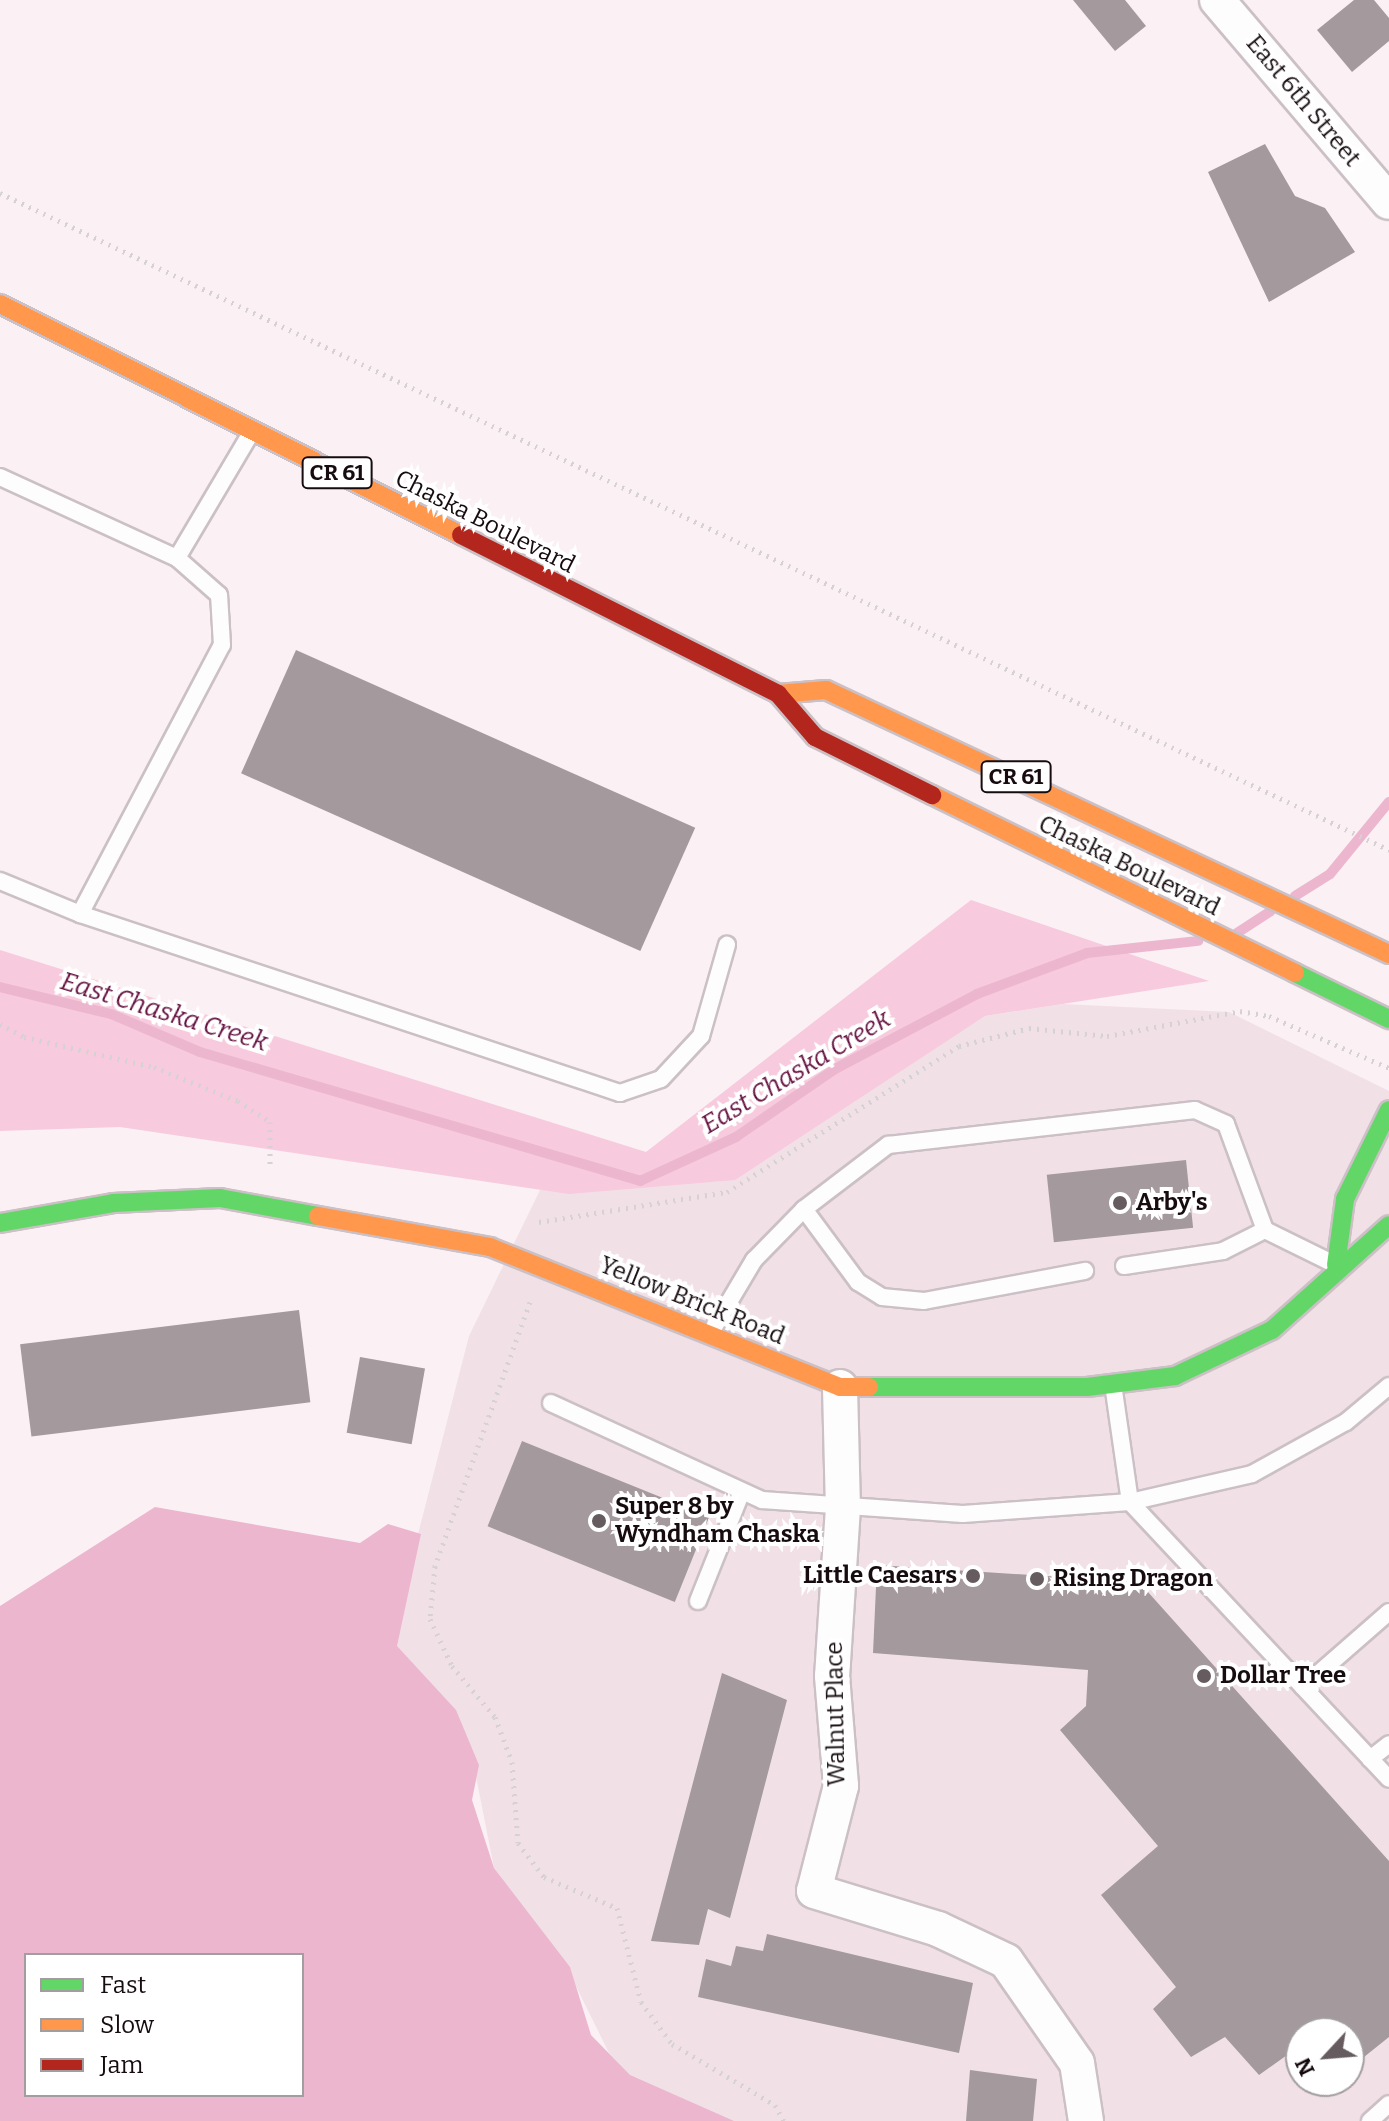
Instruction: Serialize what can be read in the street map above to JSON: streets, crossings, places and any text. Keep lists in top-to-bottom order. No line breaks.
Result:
{"streets":{"main road":["CR 61","Chaska Boulevard","Yellow Brick Road"],"street":["East 6th Street","Walnut Place"]},"crossings":[["Yellow Brick Road","Walnut Place"]],"water":["East Chaska Creek"],"places":["Arby's","Super 8 by Wyndham Chaska","Little Caesars","Rising Dragon","Dollar Tree"],"legend":["Fast","Slow","Jam"],"north":"bottom left"}
